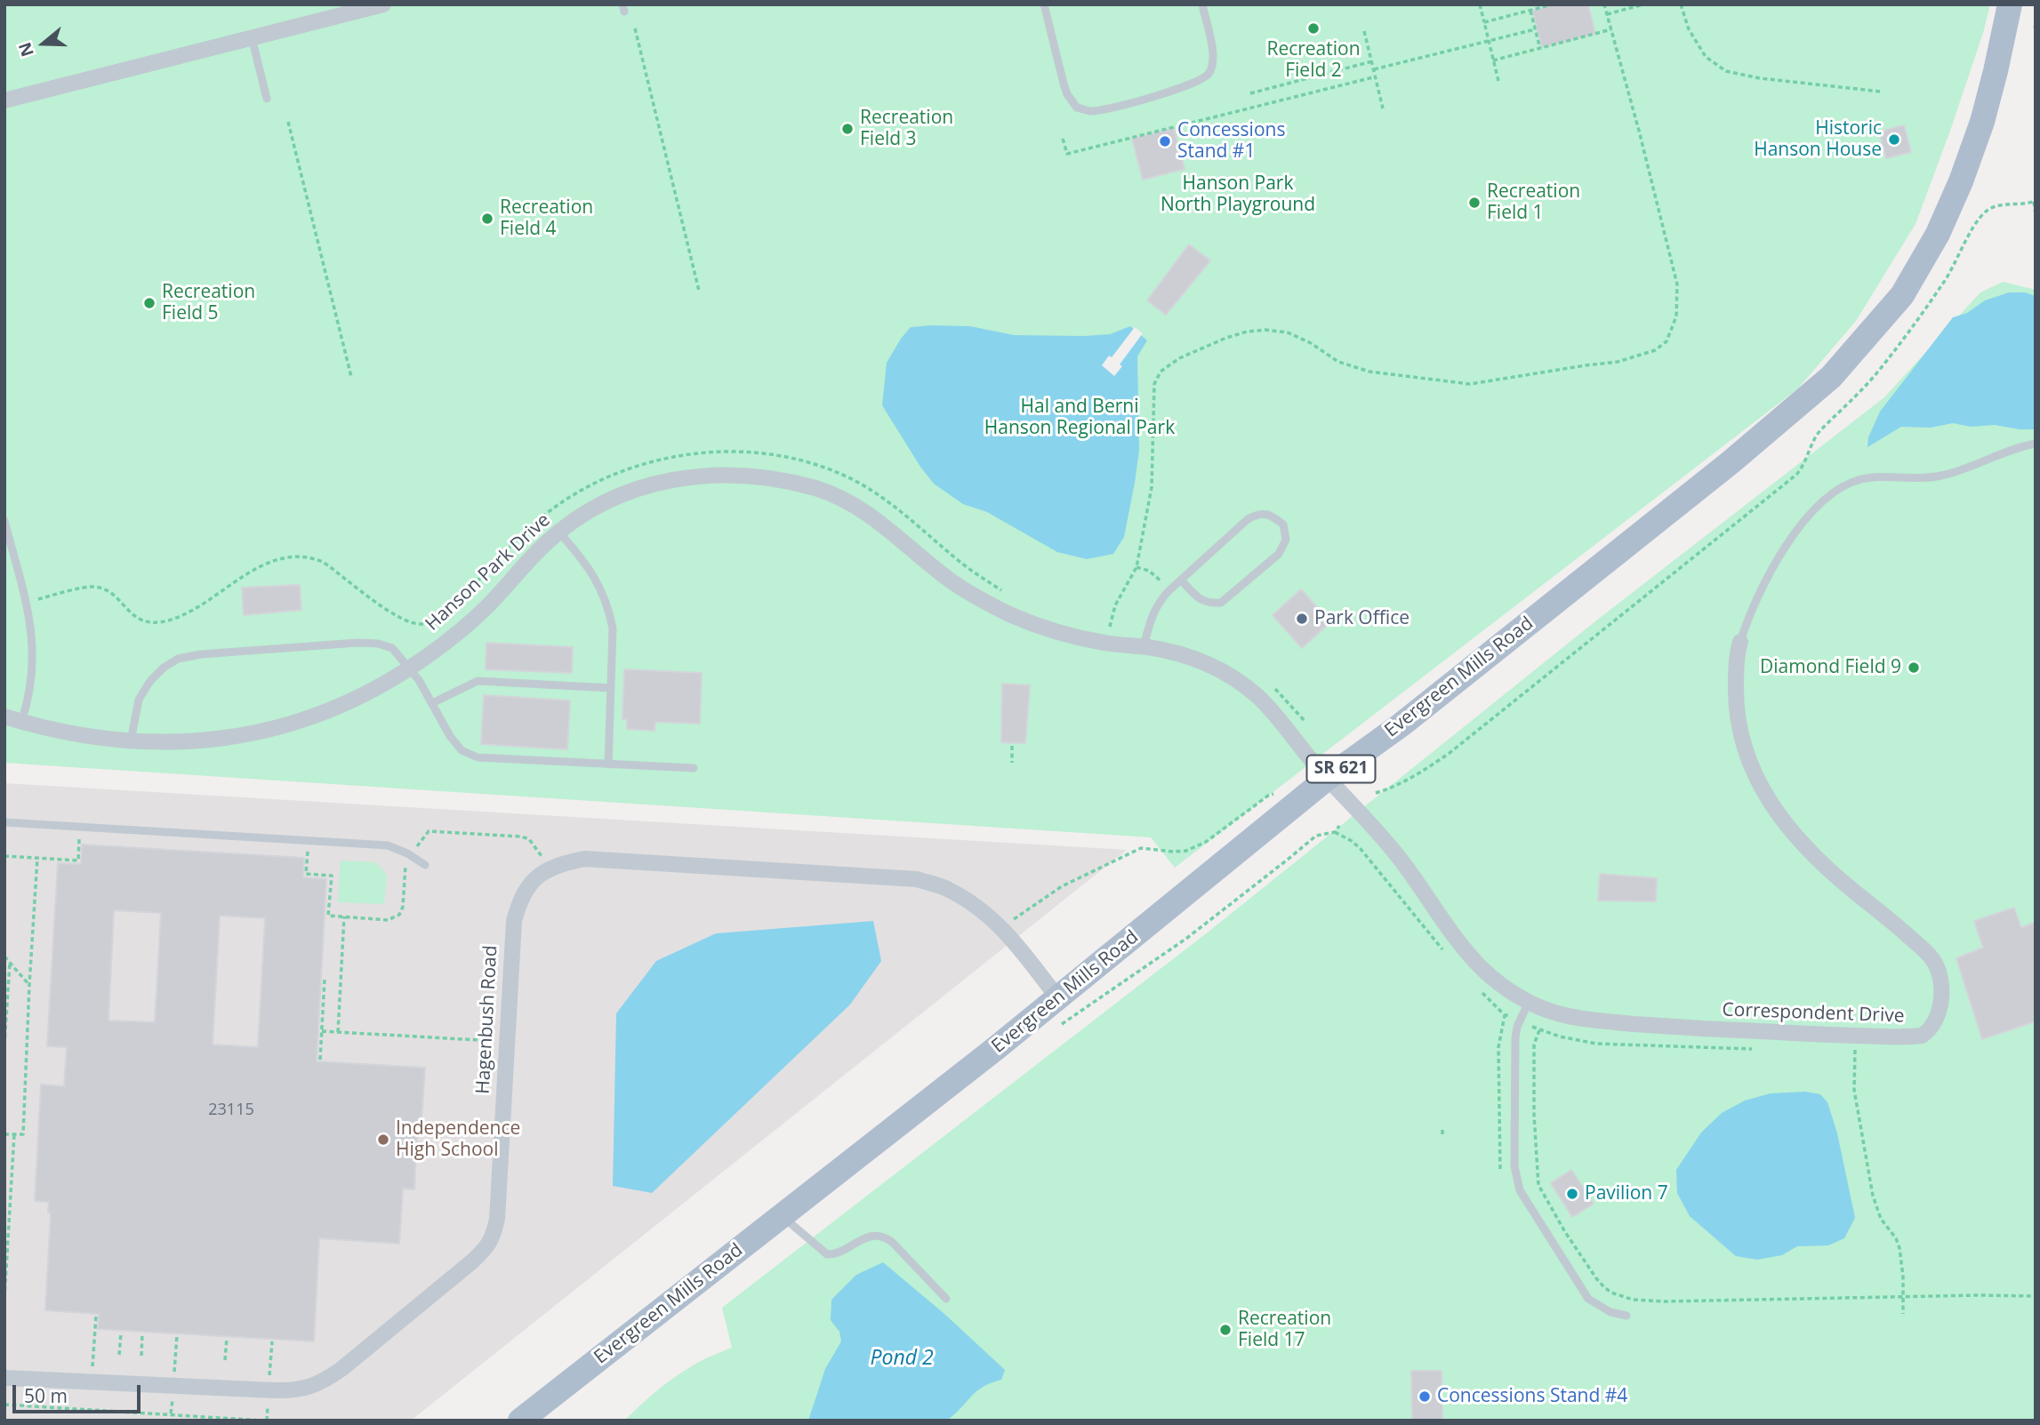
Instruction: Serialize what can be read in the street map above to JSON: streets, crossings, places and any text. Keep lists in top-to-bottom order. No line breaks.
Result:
{"streets":{"main road":["Evergreen Mills Road","SR 621"],"street":["Hanson Park Drive","Correspondent Drive","Hagenbush Road"]},"crossings":[["Hanson Park Drive","Evergreen Mills Road"],["Hanson Park Drive","Correspondent Drive"],["Evergreen Mills Road","Correspondent Drive"],["Evergreen Mills Road","Hagenbush Road"]],"water":["Pond 2"],"parks":["Hanson Park North Playground","Hal and Berni Hanson Regional Park"],"places":["Recreation Field 2","Recreation Field 3","Historic Hanson House","Concessions Stand #1","Recreation Field 1","Recreation Field 4","Recreation Field 5","Park Office","Diamond Field 9","Independence High School","Pavilion 7","Recreation Field 17","Concessions Stand #4"],"house_numbers":["23115"],"scale_bar":"50 m","north":"left"}
